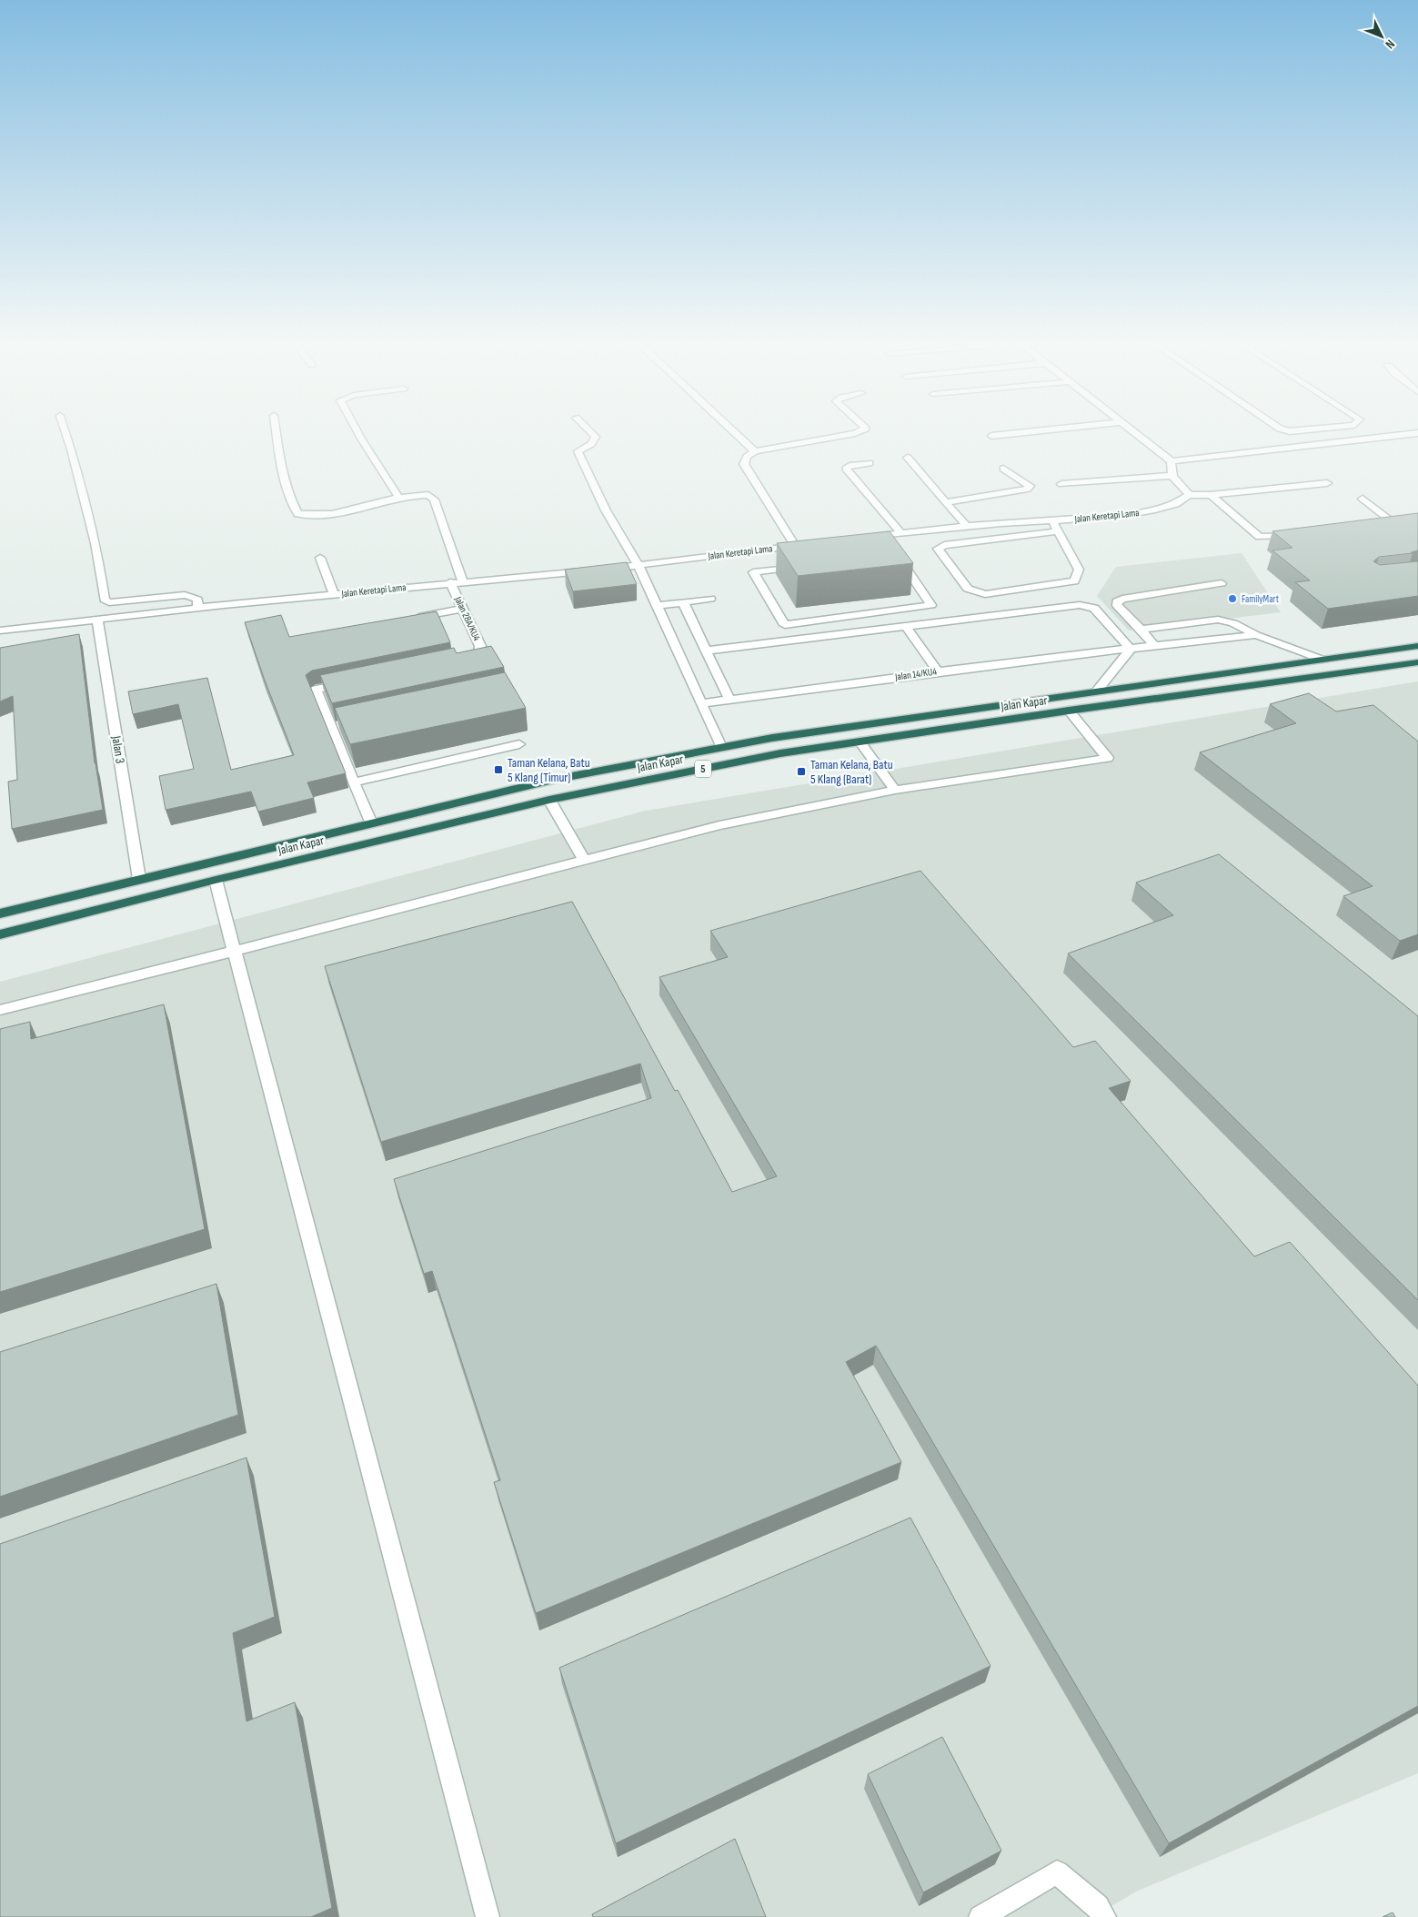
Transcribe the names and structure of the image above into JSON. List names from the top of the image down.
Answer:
{
  "streets": {
    "highway": ["Jalan Kapar", "5"],
    "street": [
      "Jalan Keretapi Lama",
      "Jalan 28A/KU4",
      "Jalan 14/KU4",
      "Jalan 3"
    ]
  },
  "crossings": [
    ["Jalan Keretapi Lama", "Jalan 28A/KU4"],
    ["Jalan Keretapi Lama", "Jalan 3"],
    ["Jalan Kapar", "Jalan 3"]
  ],
  "places": {
    "other": ["FamilyMart"],
    "transit": ["Taman Kelana, Batu 5 Klang (Timur)", "Taman Kelana, Batu 5 Klang (Barat)"]
  },
  "north": "bottom right"
}
